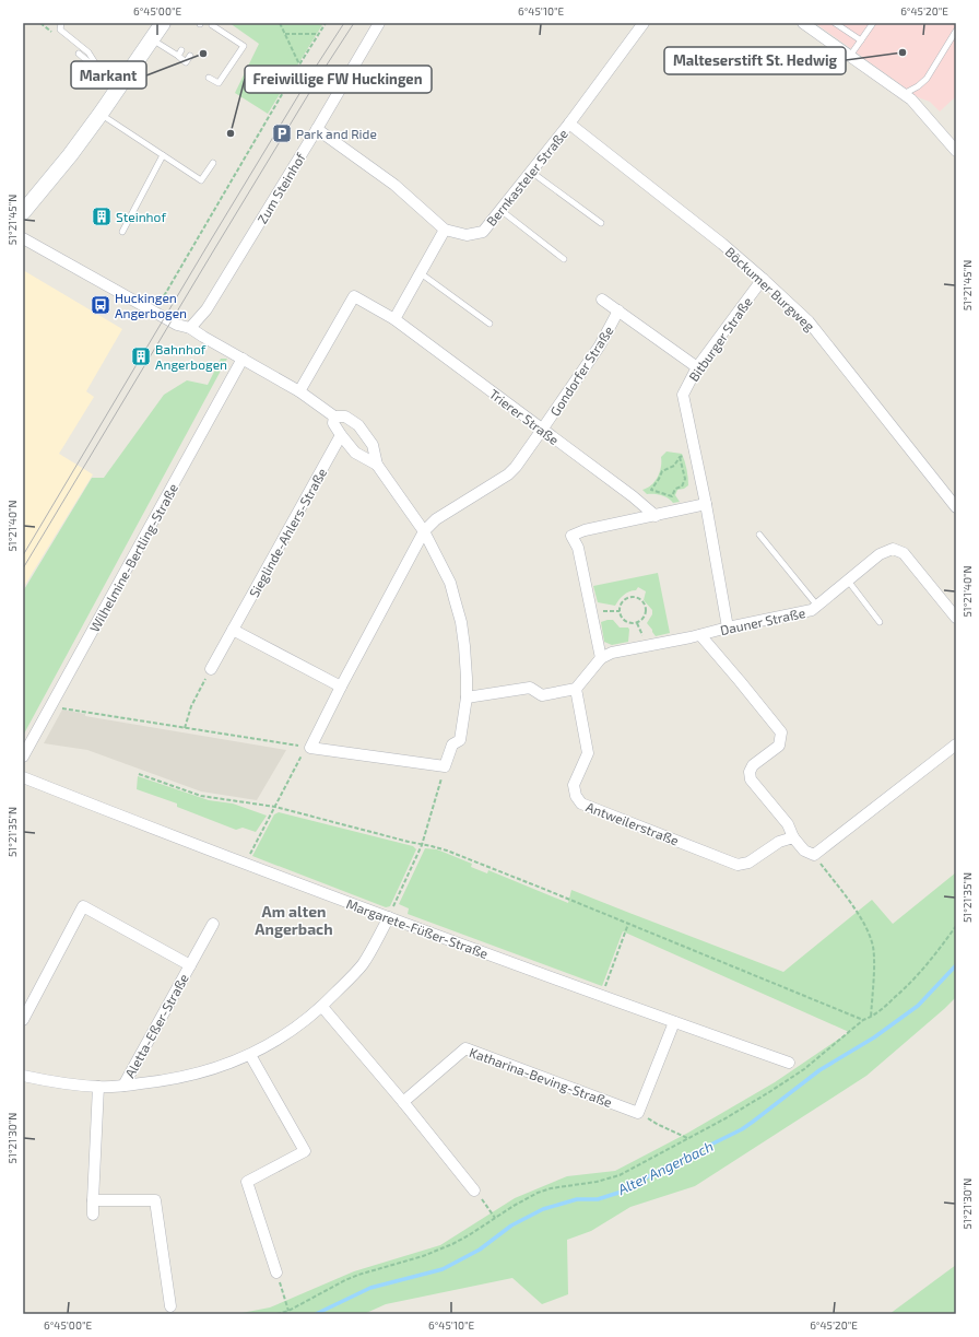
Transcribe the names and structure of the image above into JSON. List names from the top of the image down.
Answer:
{
  "streets": {
    "street": [
      "Bernkasteler Straße",
      "Zum Steinhof",
      "Böckumer Burgweg",
      "Bitburger Straße",
      "Gondorfer Straße",
      "Trierer Straße",
      "Sieglinde-Ahlers-Straße",
      "Wilhelmine-Bertling-Straße",
      "Dauner Straße",
      "Antweilerstraße",
      "Margarete-Füßer-Straße",
      "Aletta-Eßer-Straße",
      "Katharina-Beving-Straße"
    ]
  },
  "crossings": [
    ["Bernkasteler Straße", "Zum Steinhof"],
    ["Bernkasteler Straße", "Böckumer Burgweg"],
    ["Böckumer Burgweg", "Bitburger Straße"],
    ["Bitburger Straße", "Gondorfer Straße"],
    ["Bitburger Straße", "Dauner Straße"],
    ["Gondorfer Straße", "Trierer Straße"],
    ["Dauner Straße", "Antweilerstraße"]
  ],
  "districts": ["Am alten Angerbach"],
  "water": ["Alter Angerbach"],
  "places": {
    "other": ["Malteserstift St. Hedwig", "Markant", "Freiwillige FW Huckingen"],
    "parking": ["Park and Ride"],
    "building": ["Steinhof", "Bahnhof Angerbogen"],
    "bus stop": ["Huckingen Angerbogen"]
  },
  "coordinates": [
    "6°45'00\"E",
    "6°45'10\"E",
    "6°45'20\"E",
    "51°21'45\"N",
    "51°21'40\"N",
    "51°21'35\"N",
    "51°21'30\"N"
  ]
}
